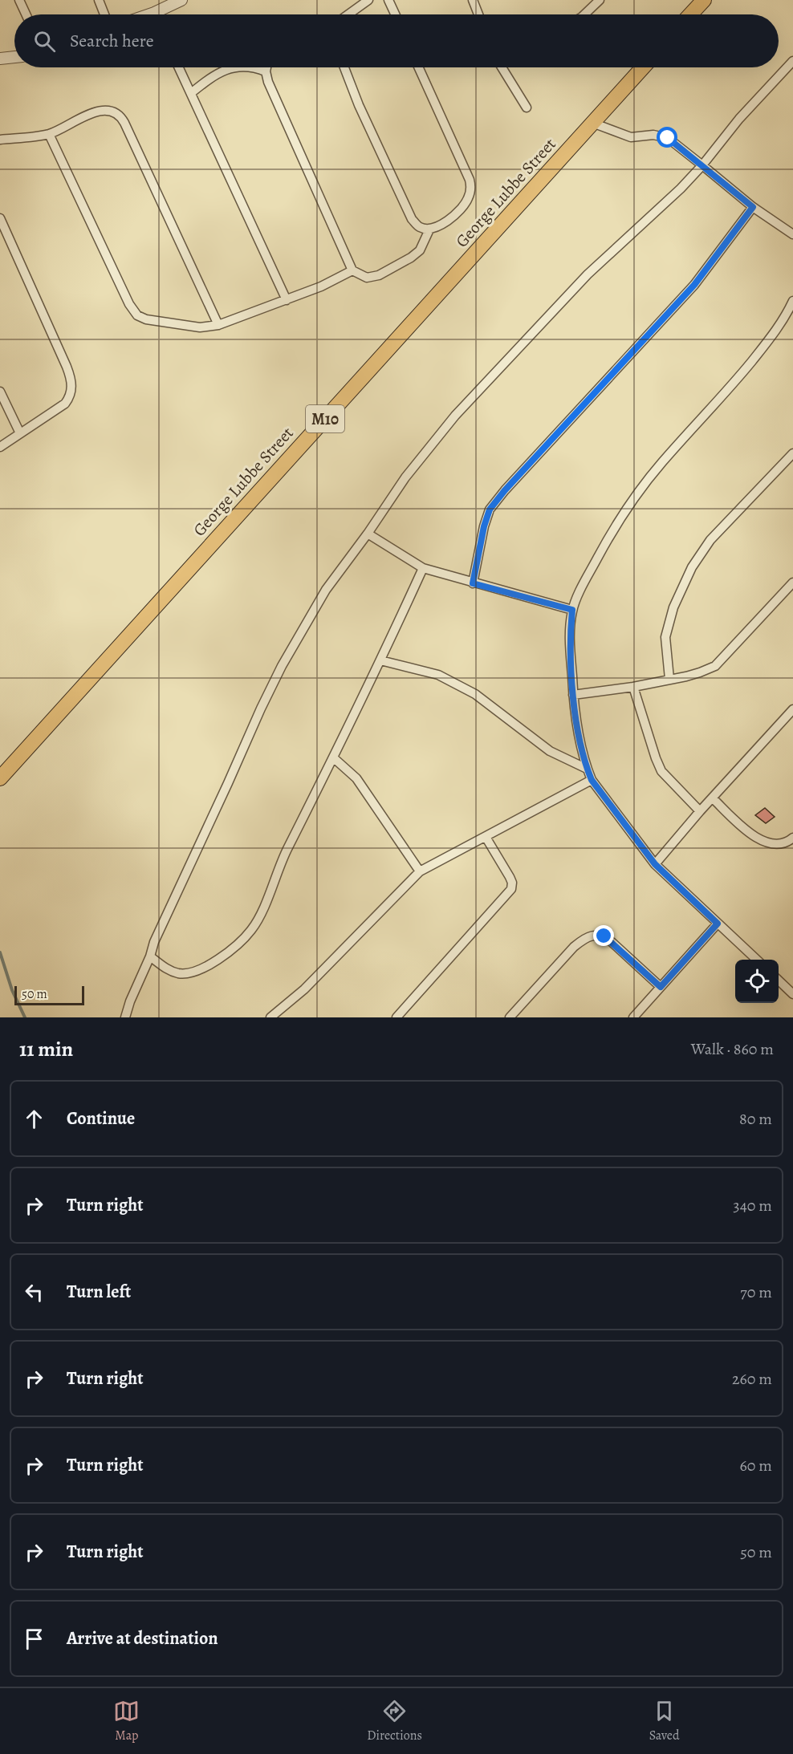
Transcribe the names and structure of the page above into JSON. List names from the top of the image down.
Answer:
{
  "streets": {
    "main road": ["George Lubbe Street", "M10"]
  },
  "scale_bar": "50 m",
  "page": {
    "search": "Search here",
    "scale": "50 m",
    "heading": ["11 min", "Walk · 860 m"],
    "list": [
      ["Continue", "80 m"],
      ["Turn right", "340 m"],
      ["Turn left", "70 m"],
      ["Turn right", "260 m"],
      ["Turn right", "60 m"],
      ["Turn right", "50 m"],
      "Arrive at destination"
    ],
    "nav": ["Map", "Directions", "Saved"]
  }
}
